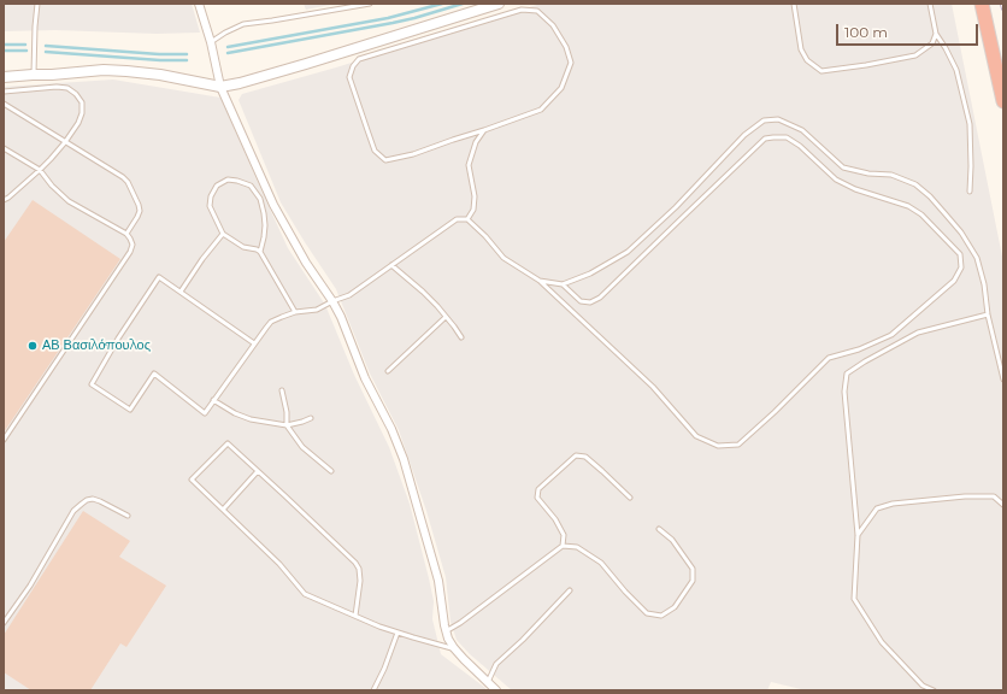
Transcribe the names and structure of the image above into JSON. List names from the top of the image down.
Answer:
{
  "places": ["ΑΒ Βασιλόπουλος"],
  "scale_bar": "100 m"
}
